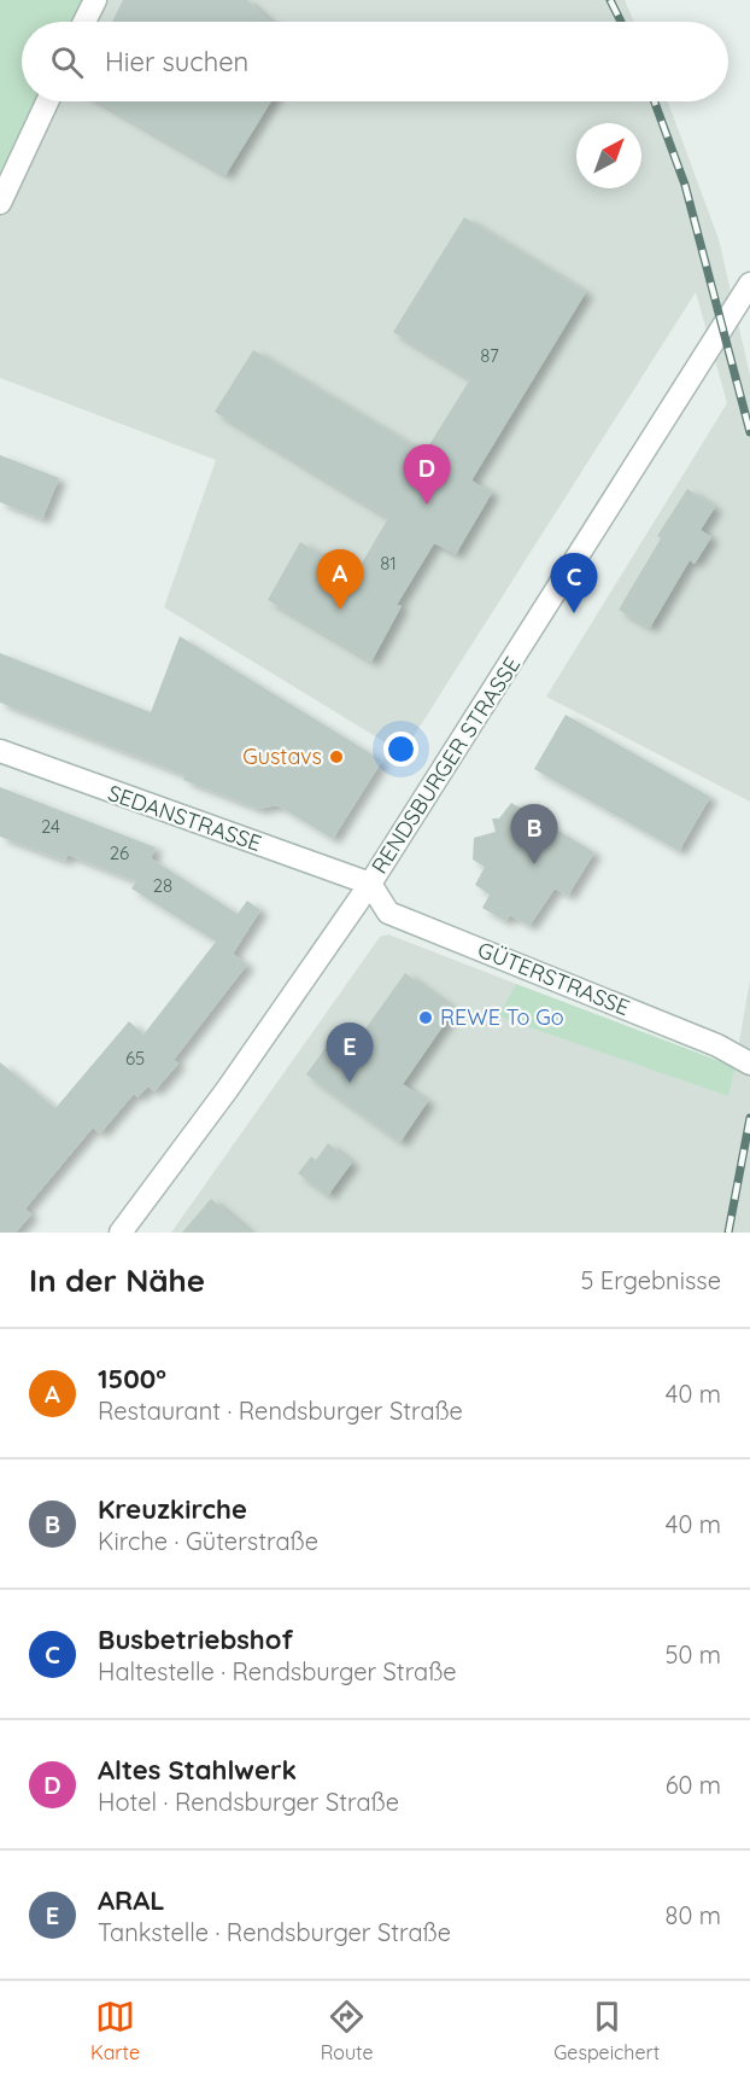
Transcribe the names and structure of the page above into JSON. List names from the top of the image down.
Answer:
{
  "streets": {
    "street": ["RENDSBURGER STRASSE", "SEDANSTRASSE", "GÜTERSTRASSE"]
  },
  "crossings": [
    ["RENDSBURGER STRASSE", "SEDANSTRASSE"],
    ["RENDSBURGER STRASSE", "GÜTERSTRASSE"],
    ["SEDANSTRASSE", "GÜTERSTRASSE"]
  ],
  "places": ["Gustavs", "REWE To Go"],
  "house_numbers": [
    "87",
    "81",
    "24",
    "26",
    "28",
    "65"
  ],
  "north": "top right",
  "page": {
    "search": "Hier suchen",
    "pins": [
      "D",
      "A",
      "C",
      "B",
      "E"
    ],
    "heading": ["In der Nähe", "5 Ergebnisse"],
    "list": [
      {
        "mark": "A",
        "name": "1500°",
        "note": "Restaurant · Rendsburger Straße",
        "value": "40 m"
      },
      {
        "mark": "B",
        "name": "Kreuzkirche",
        "note": "Kirche · Güterstraße",
        "value": "40 m"
      },
      {
        "mark": "C",
        "name": "Busbetriebshof",
        "note": "Haltestelle · Rendsburger Straße",
        "value": "50 m"
      },
      {
        "mark": "D",
        "name": "Altes Stahlwerk",
        "note": "Hotel · Rendsburger Straße",
        "value": "60 m"
      },
      {
        "mark": "E",
        "name": "ARAL",
        "note": "Tankstelle · Rendsburger Straße",
        "value": "80 m"
      }
    ],
    "nav": ["Karte", "Route", "Gespeichert"]
  }
}
